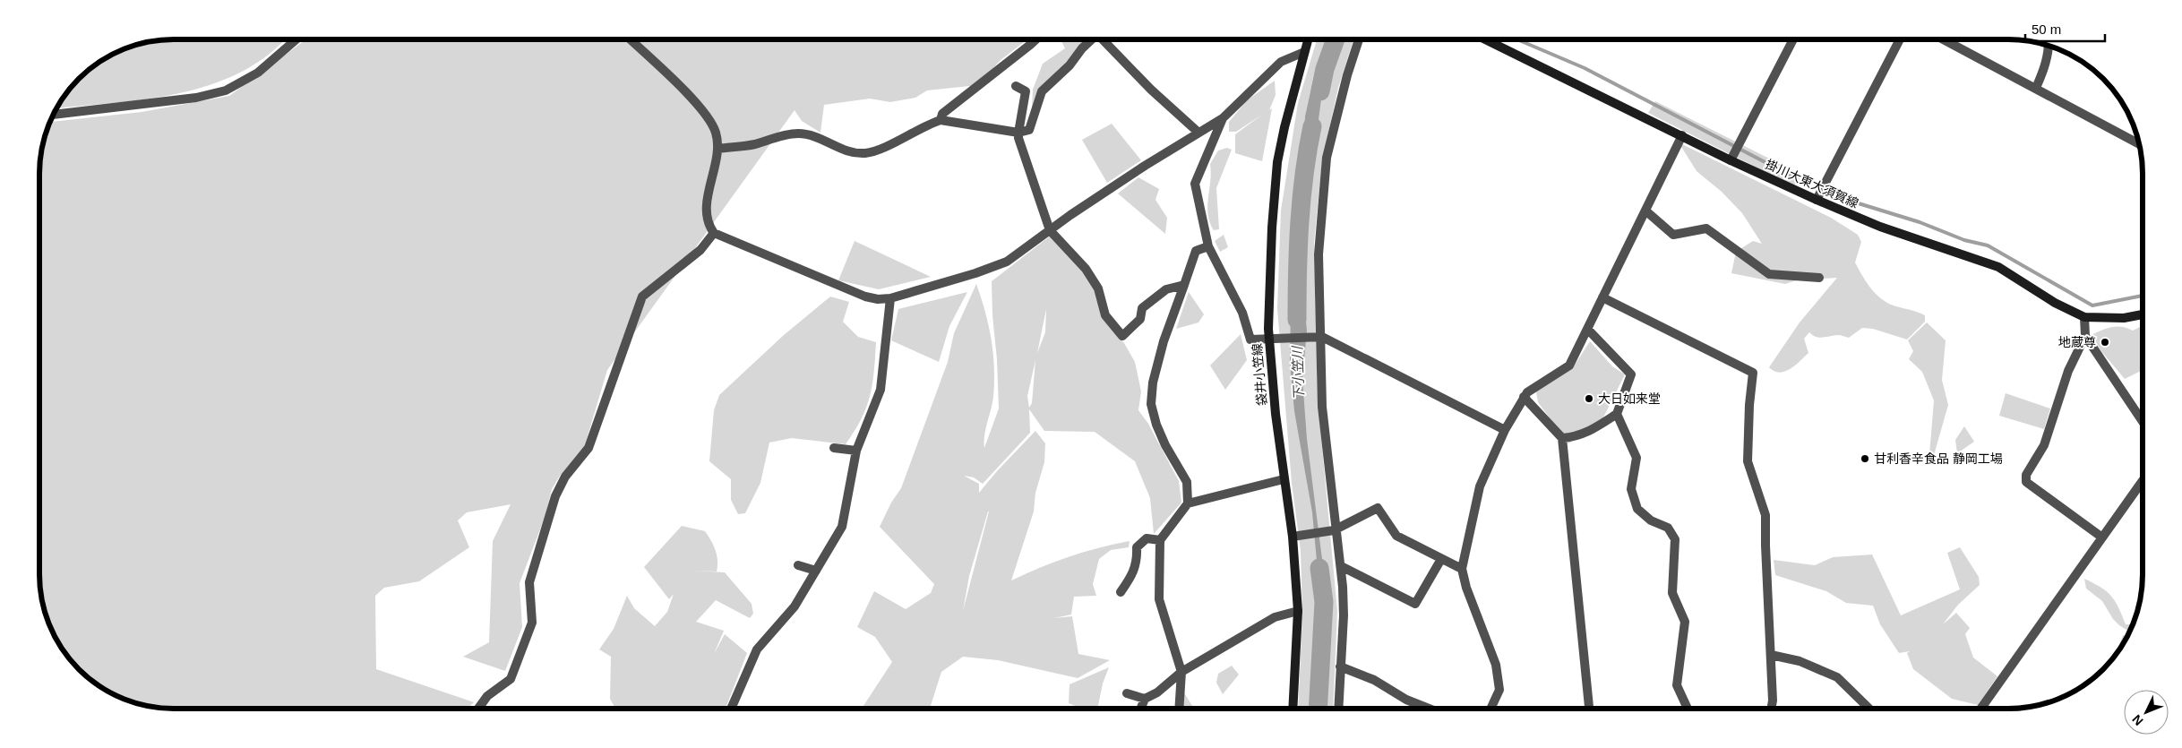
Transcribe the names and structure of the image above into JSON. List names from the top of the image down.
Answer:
{
  "streets": {
    "main road": ["掛川大東大須賀線", "袋井小笠線"]
  },
  "water": ["下小笠川"],
  "places": ["地蔵尊", "大日如来堂", "甘利香辛食品 静岡工場"],
  "scale_bar": "50 m",
  "north": "bottom left"
}
